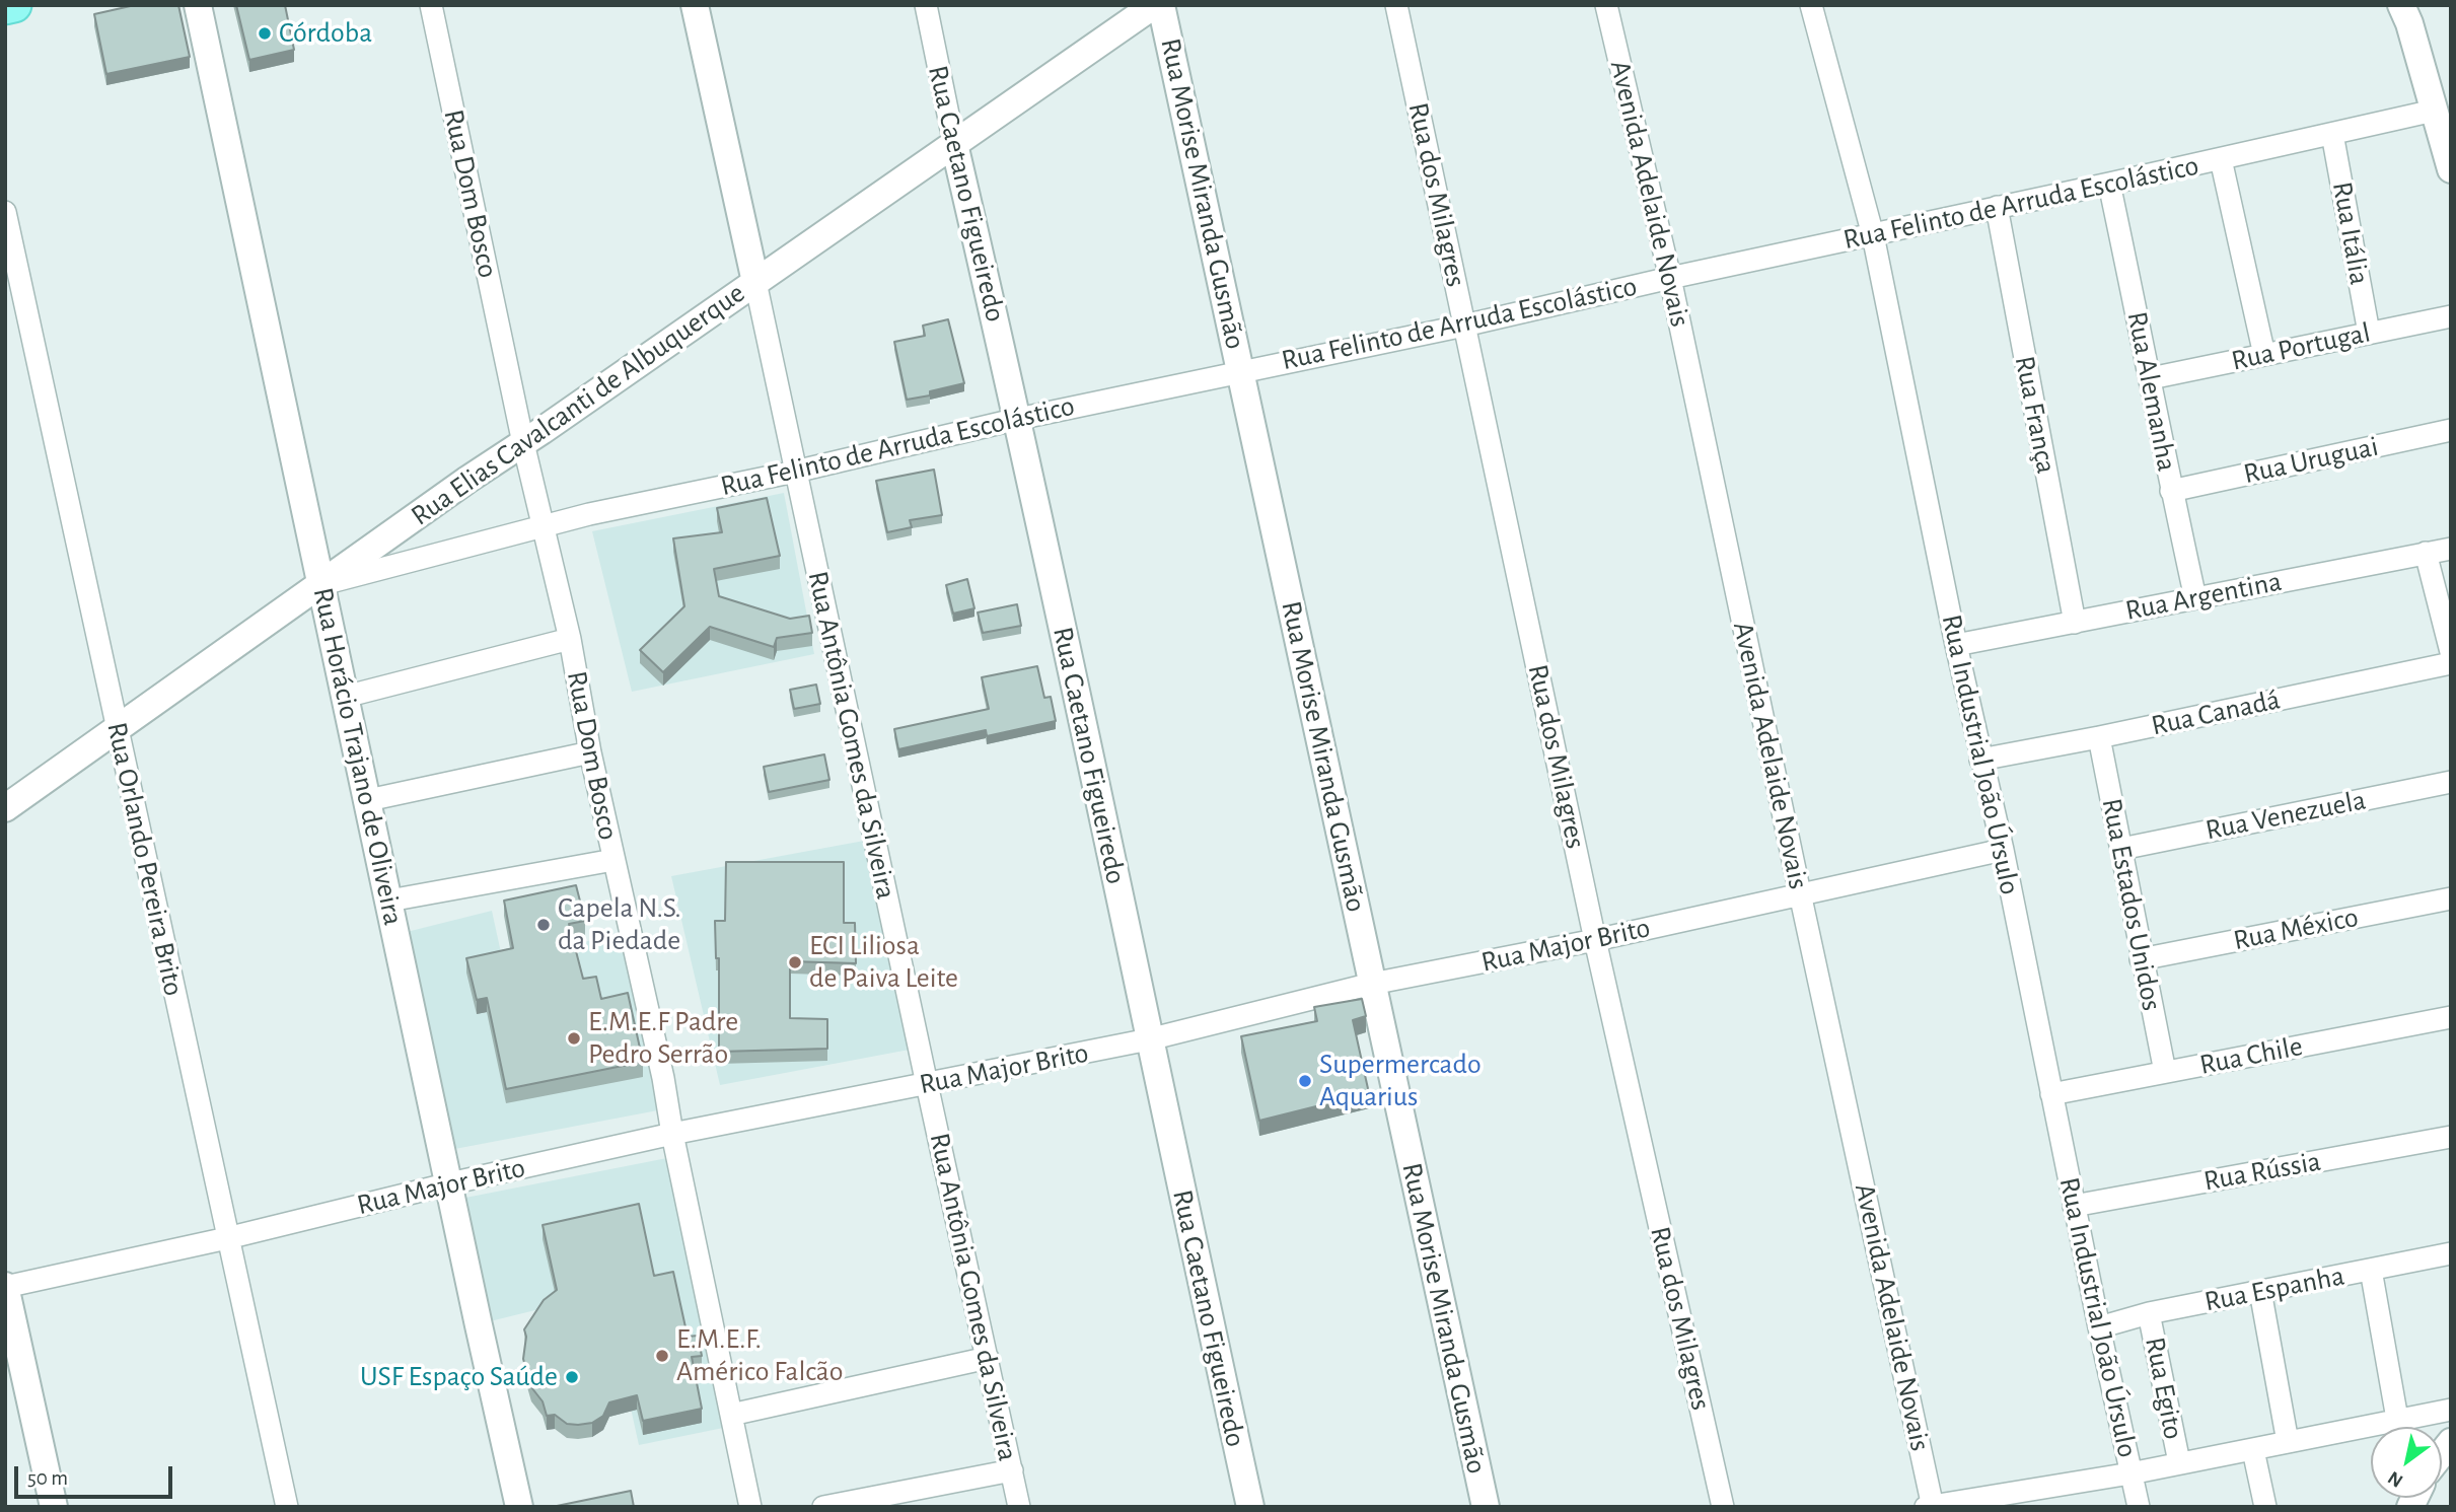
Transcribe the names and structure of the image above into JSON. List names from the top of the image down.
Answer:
{
  "streets": {
    "street": [
      "Rua Dom Bosco",
      "Rua Caetano Figueiredo",
      "Rua Morise Miranda Gusmão",
      "Avenida Adelaide Novais",
      "Rua dos Milagres",
      "Rua Felinto de Arruda Escolástico",
      "Rua Itália",
      "Rua Portugal",
      "Rua Alemanha",
      "Rua Elias Cavalcanti de Albuquerque",
      "Rua França",
      "Rua Uruguai",
      "Rua Argentina",
      "Rua Canadá",
      "Rua Antônia Gomes da Silveira",
      "Rua Industrial João Úrsulo",
      "Rua Horácio Trajano de Oliveira",
      "Rua Venezuela",
      "Rua Orlando Pereira Brito",
      "Rua Estados Unidos",
      "Rua México",
      "Rua Major Brito",
      "Rua Chile",
      "Rua Rússia",
      "Rua Espanha",
      "Rua Egito"
    ]
  },
  "crossings": [
    ["Rua Dom Bosco", "Rua Felinto de Arruda Escolástico"],
    ["Rua Dom Bosco", "Rua Elias Cavalcanti de Albuquerque"],
    ["Rua Dom Bosco", "Rua Major Brito"],
    ["Rua Caetano Figueiredo", "Rua Felinto de Arruda Escolástico"],
    ["Rua Caetano Figueiredo", "Rua Elias Cavalcanti de Albuquerque"],
    ["Rua Caetano Figueiredo", "Rua Major Brito"],
    ["Rua Morise Miranda Gusmão", "Rua Felinto de Arruda Escolástico"],
    ["Rua Morise Miranda Gusmão", "Rua Major Brito"],
    ["Avenida Adelaide Novais", "Rua Felinto de Arruda Escolástico"],
    ["Avenida Adelaide Novais", "Rua Major Brito"],
    ["Rua dos Milagres", "Rua Felinto de Arruda Escolástico"],
    ["Rua dos Milagres", "Rua Major Brito"],
    ["Rua Felinto de Arruda Escolástico", "Rua Itália"],
    ["Rua Felinto de Arruda Escolástico", "Rua Alemanha"],
    ["Rua Felinto de Arruda Escolástico", "Rua Elias Cavalcanti de Albuquerque"],
    ["Rua Felinto de Arruda Escolástico", "Rua França"],
    ["Rua Felinto de Arruda Escolástico", "Rua Antônia Gomes da Silveira"],
    ["Rua Felinto de Arruda Escolástico", "Rua Industrial João Úrsulo"],
    ["Rua Felinto de Arruda Escolástico", "Rua Horácio Trajano de Oliveira"],
    ["Rua Itália", "Rua Portugal"],
    ["Rua Portugal", "Rua Alemanha"],
    ["Rua Alemanha", "Rua Uruguai"],
    ["Rua Alemanha", "Rua Argentina"],
    ["Rua Elias Cavalcanti de Albuquerque", "Rua Antônia Gomes da Silveira"],
    ["Rua Elias Cavalcanti de Albuquerque", "Rua Horácio Trajano de Oliveira"],
    ["Rua Elias Cavalcanti de Albuquerque", "Rua Orlando Pereira Brito"],
    ["Rua França", "Rua Argentina"],
    ["Rua Argentina", "Rua Industrial João Úrsulo"],
    ["Rua Canadá", "Rua Industrial João Úrsulo"],
    ["Rua Canadá", "Rua Estados Unidos"],
    ["Rua Antônia Gomes da Silveira", "Rua Major Brito"],
    ["Rua Industrial João Úrsulo", "Rua Major Brito"],
    ["Rua Industrial João Úrsulo", "Rua Chile"],
    ["Rua Industrial João Úrsulo", "Rua Rússia"],
    ["Rua Industrial João Úrsulo", "Rua Espanha"],
    ["Rua Horácio Trajano de Oliveira", "Rua Major Brito"],
    ["Rua Venezuela", "Rua Estados Unidos"],
    ["Rua Orlando Pereira Brito", "Rua Major Brito"],
    ["Rua Estados Unidos", "Rua México"],
    ["Rua Estados Unidos", "Rua Chile"],
    ["Rua Espanha", "Rua Egito"]
  ],
  "places": [
    "Córdoba",
    "Capela N.S. da Piedade",
    "ECI Liliosa de Paiva Leite",
    "E.M.E.F Padre Pedro Serrão",
    "Supermercado Aquarius",
    "E.M.E.F. Américo Falcão",
    "USF Espaço Saúde"
  ],
  "scale_bar": "50 m",
  "north": "bottom left"
}
